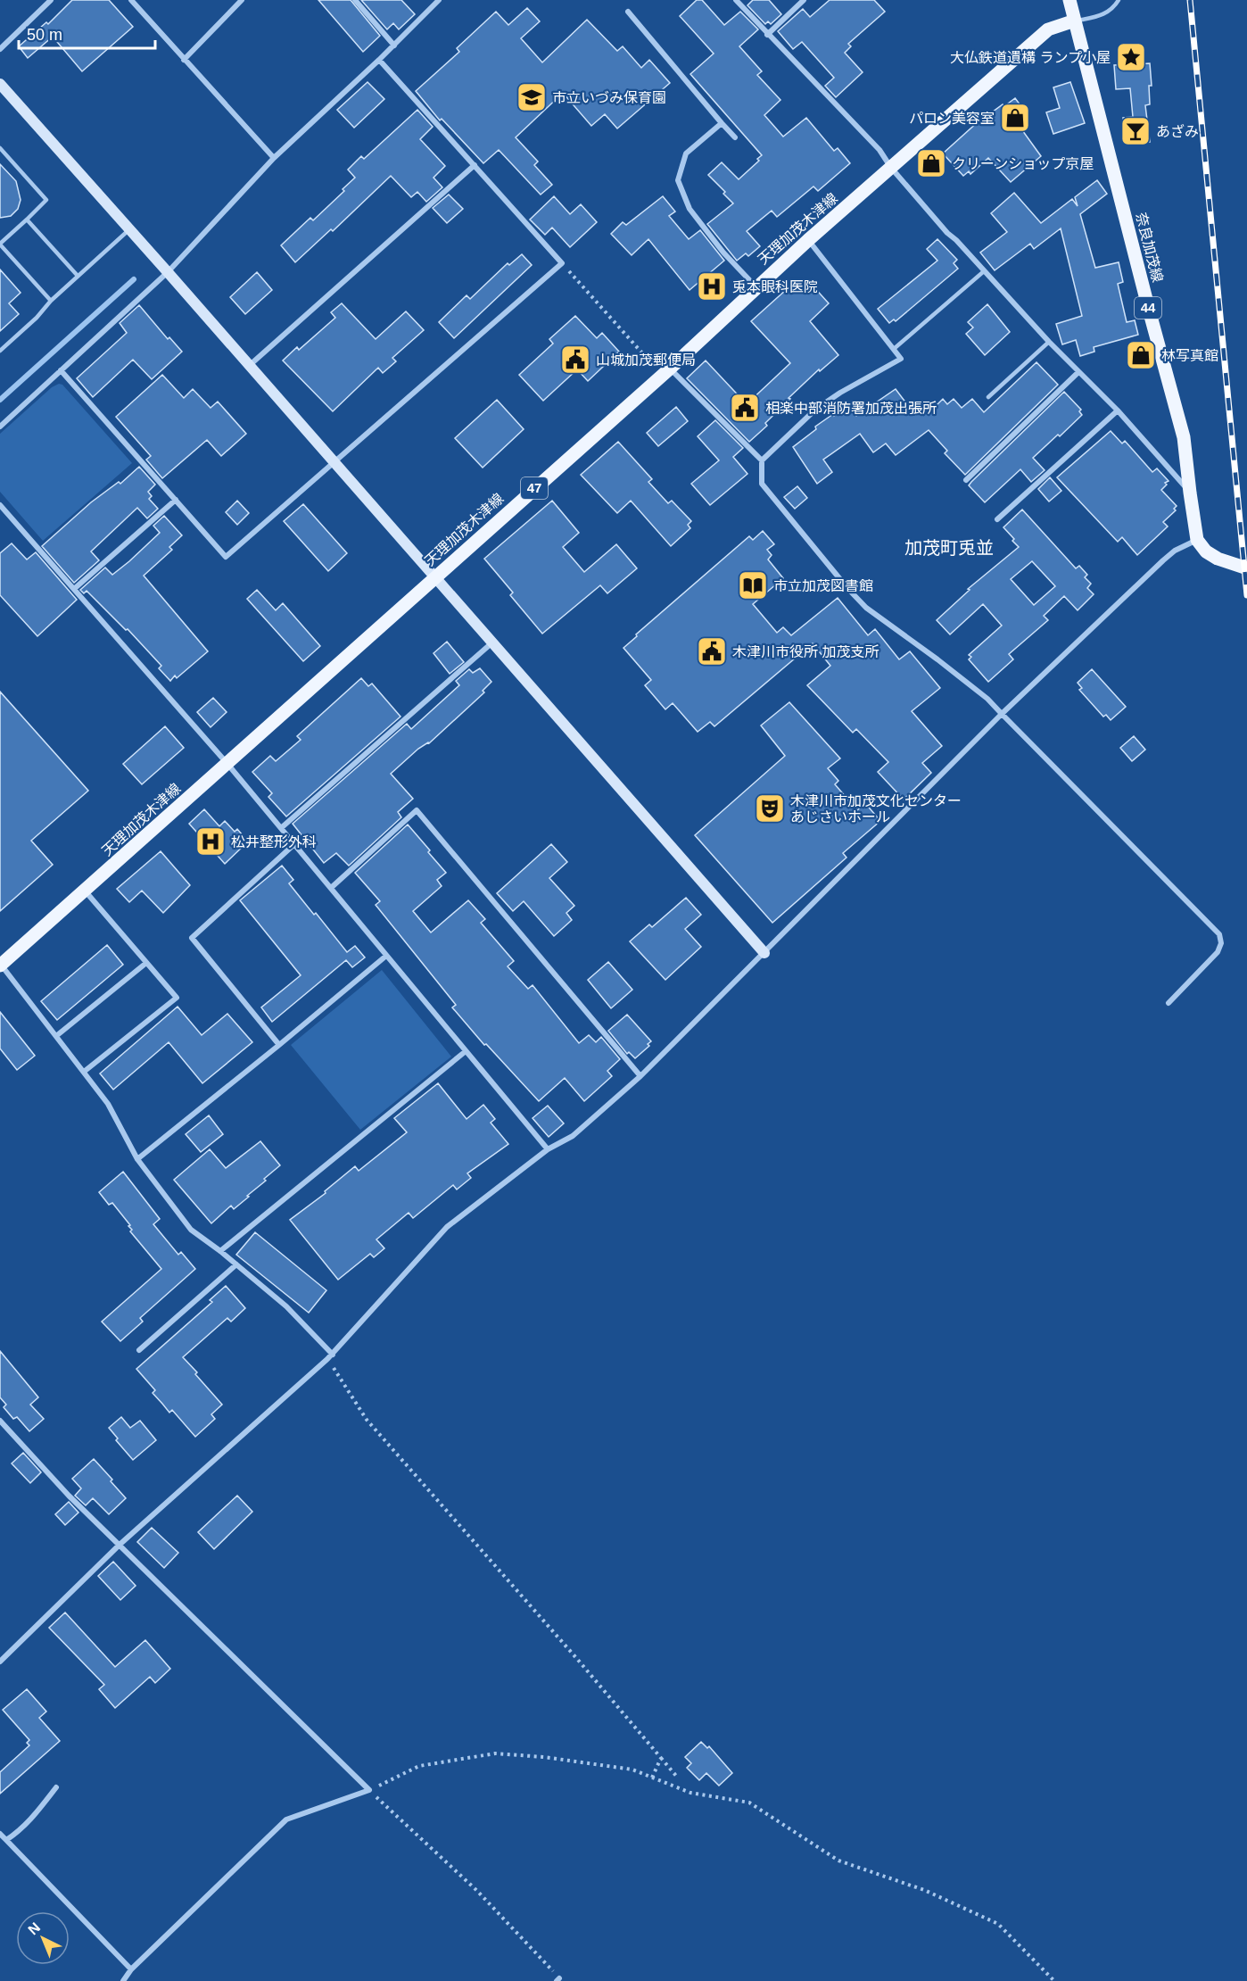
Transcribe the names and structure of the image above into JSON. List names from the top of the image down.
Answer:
{
  "streets": {
    "main road": [
      "天理加茂木津線",
      "奈良加茂線",
      "44",
      "47"
    ]
  },
  "crossings": [
    ["天理加茂木津線", "奈良加茂線"]
  ],
  "districts": ["加茂町兎並"],
  "places": {
    "place": ["大仏鉄道遺構 ランプ小屋"],
    "school or university": ["市立いづみ保育園"],
    "shop": ["パロン美容室", "クリーンショップ京屋", "林写真館"],
    "bar": ["あざみ"],
    "hospital": ["兎本眼科医院", "松井整形外科"],
    "public building": ["山城加茂郵便局", "相楽中部消防署加茂出張所", "木津川市役所 加茂支所"],
    "library": ["市立加茂図書館"],
    "theatre": ["木津川市加茂文化センター あじさいホール"]
  },
  "scale_bar": "50 m",
  "north": "top left"
}
